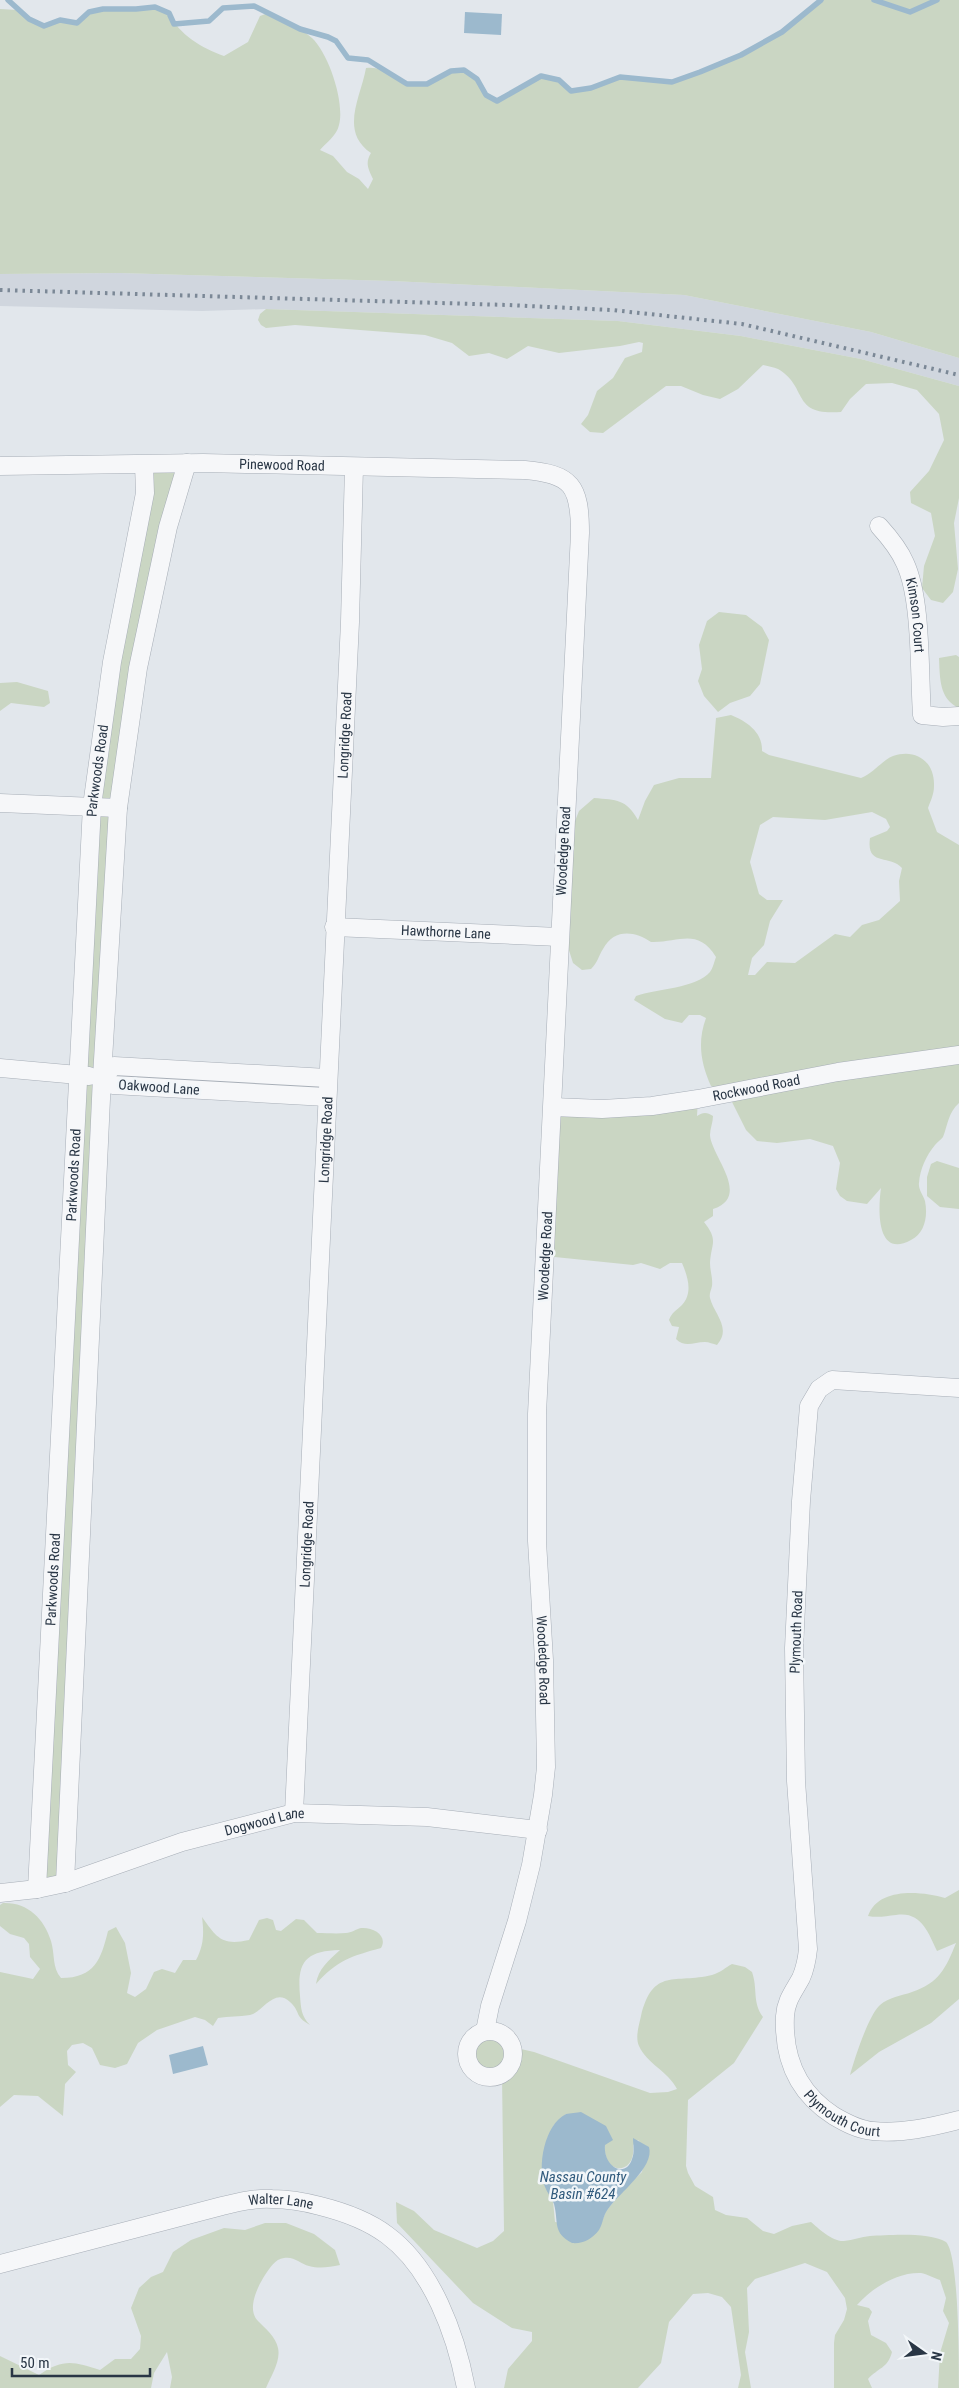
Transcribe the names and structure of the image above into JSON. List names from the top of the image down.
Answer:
{
  "streets": {
    "street": [
      "Pinewood Road",
      "Kimson Court",
      "Longridge Road",
      "Parkwoods Road",
      "Woodedge Road",
      "Hawthorne Lane",
      "Oakwood Lane",
      "Rockwood Road",
      "Plymouth Road",
      "Dogwood Lane",
      "Plymouth Court",
      "Walter Lane"
    ]
  },
  "crossings": [
    ["Pinewood Road", "Longridge Road"],
    ["Pinewood Road", "Parkwoods Road"],
    ["Pinewood Road", "Woodedge Road"],
    ["Longridge Road", "Hawthorne Lane"],
    ["Longridge Road", "Oakwood Lane"],
    ["Longridge Road", "Dogwood Lane"],
    ["Parkwoods Road", "Oakwood Lane"],
    ["Parkwoods Road", "Dogwood Lane"],
    ["Woodedge Road", "Hawthorne Lane"],
    ["Woodedge Road", "Rockwood Road"],
    ["Woodedge Road", "Dogwood Lane"],
    ["Plymouth Road", "Plymouth Court"]
  ],
  "water": ["Nassau County Basin #624"],
  "scale_bar": "50 m",
  "north": "right"
}
